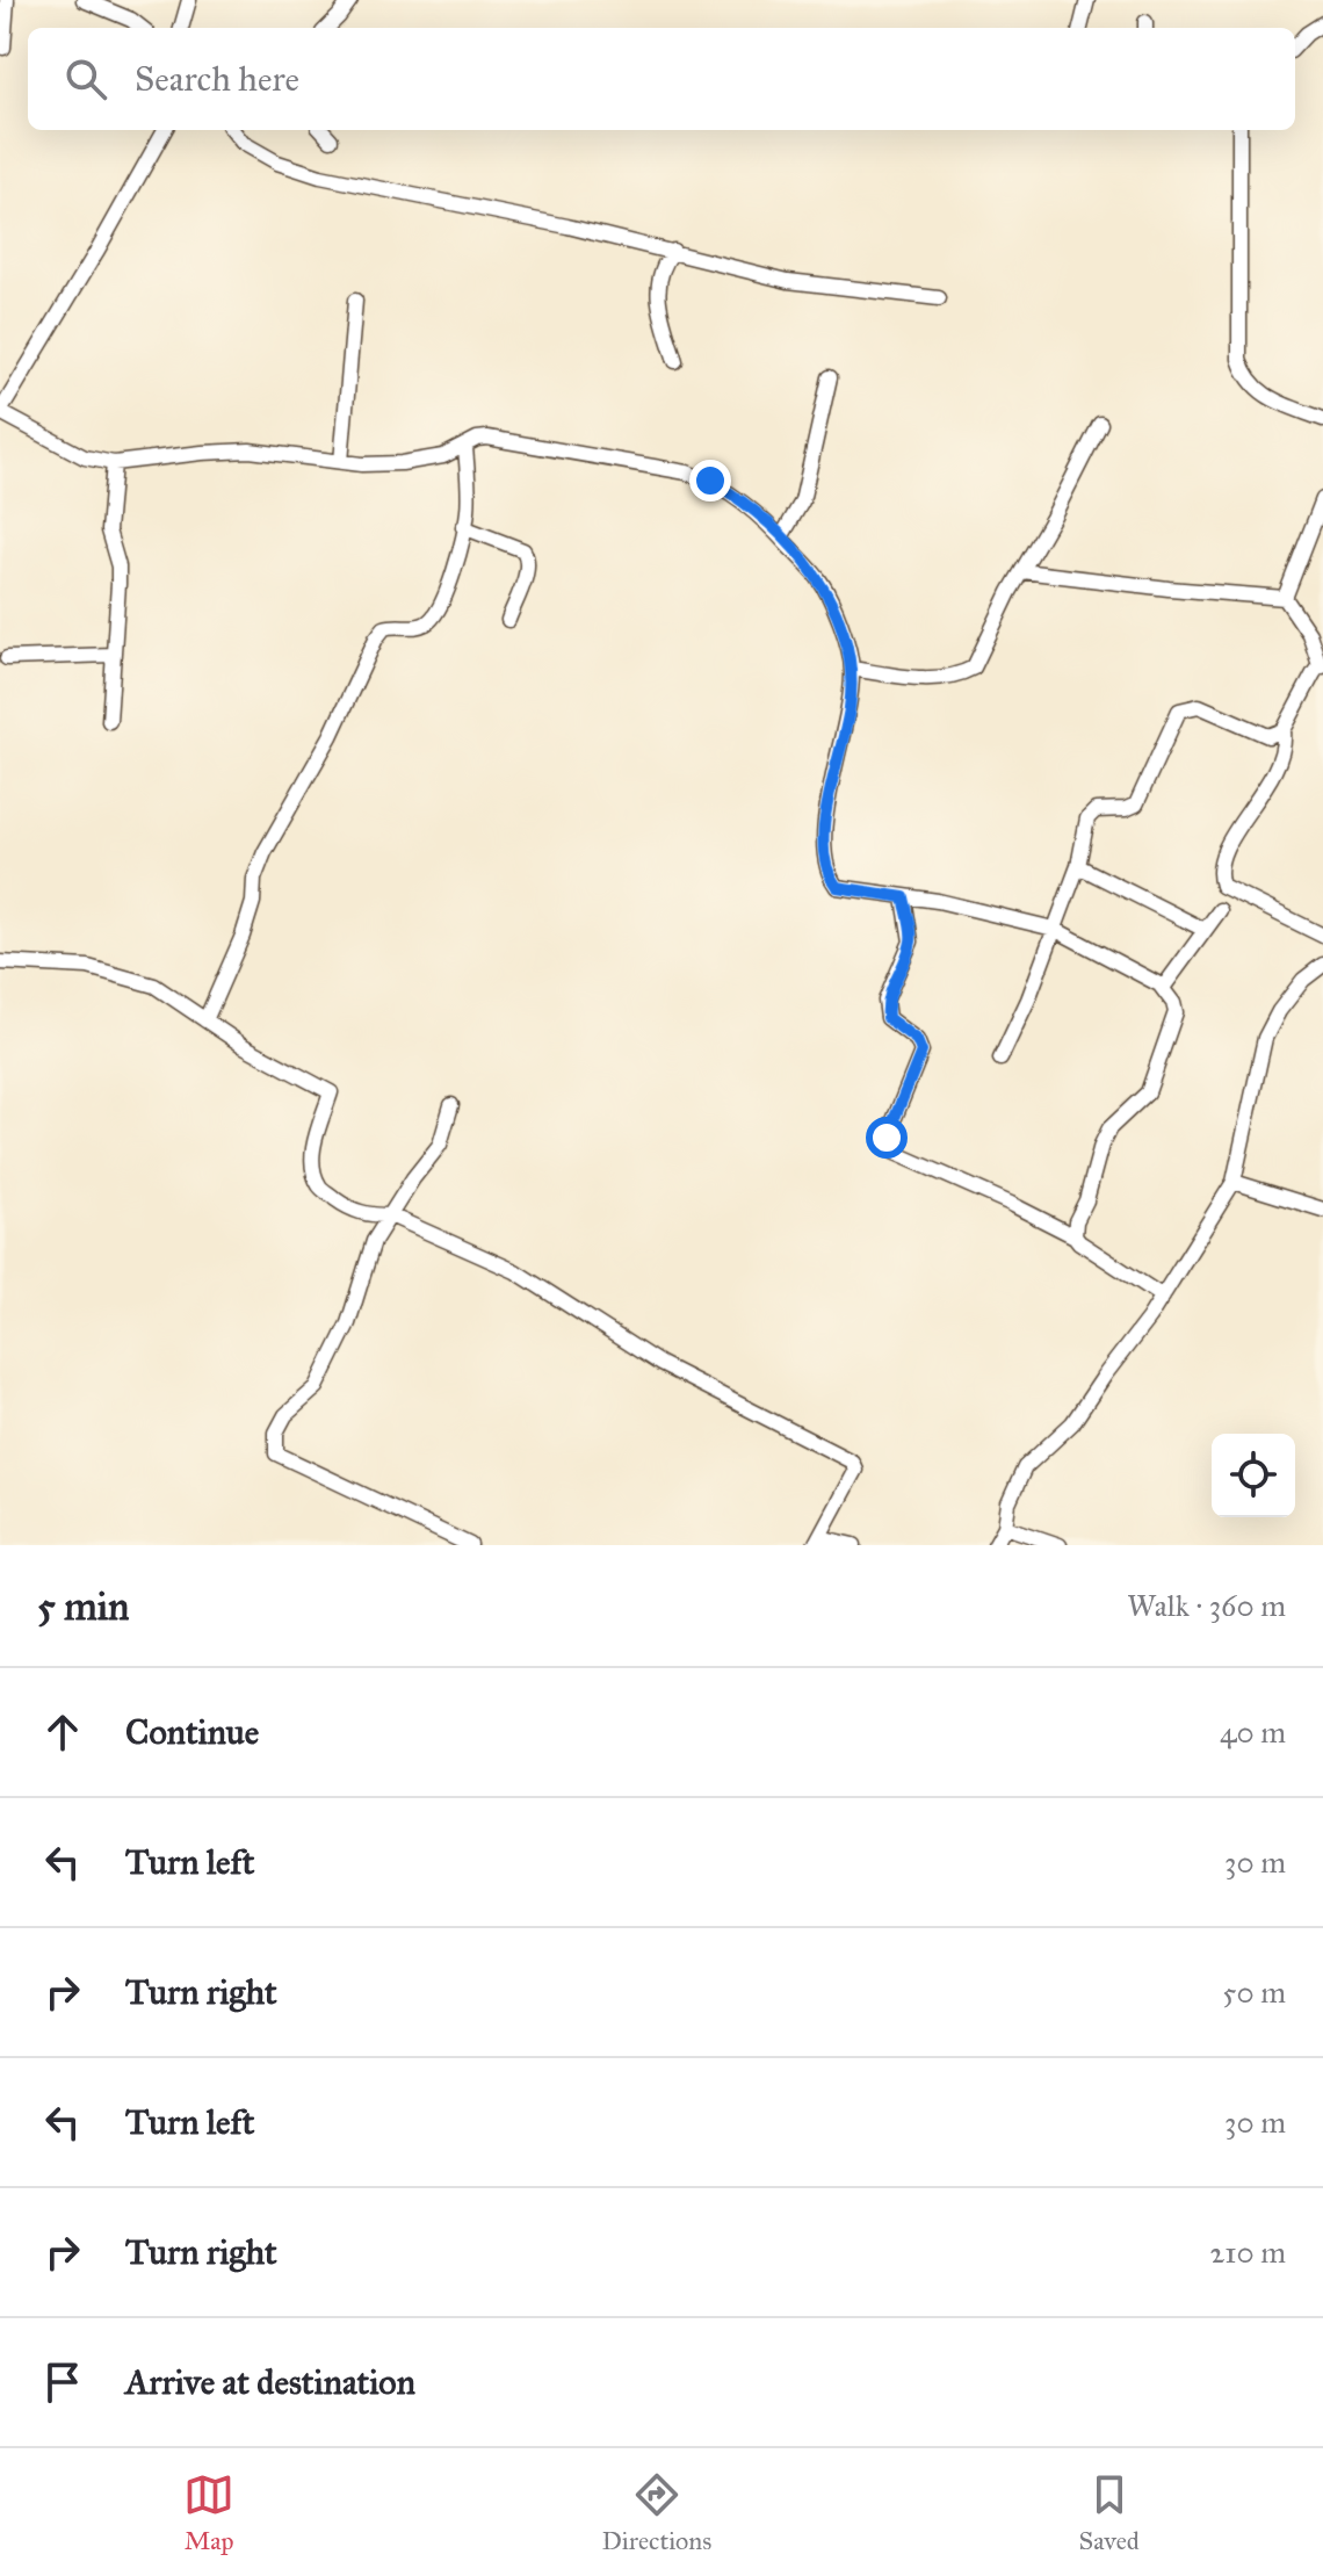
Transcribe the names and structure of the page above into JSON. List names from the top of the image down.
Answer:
{
  "page": {
    "search": "Search here",
    "heading": ["5 min", "Walk · 360 m"],
    "list": [
      ["Continue", "40 m"],
      ["Turn left", "30 m"],
      ["Turn right", "50 m"],
      ["Turn left", "30 m"],
      ["Turn right", "210 m"],
      "Arrive at destination"
    ],
    "nav": ["Map", "Directions", "Saved"]
  }
}
